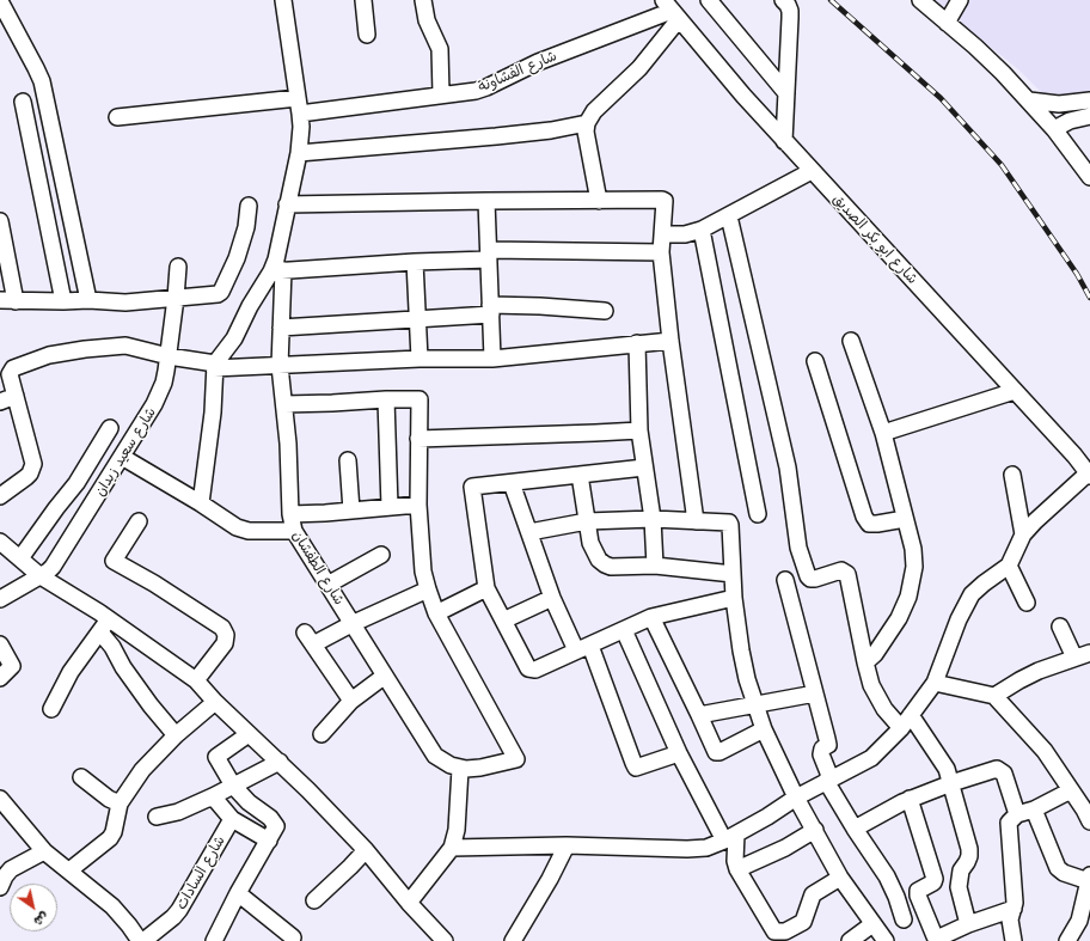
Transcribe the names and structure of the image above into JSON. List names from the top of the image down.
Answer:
{
  "streets": {
    "street": [
      "شارع الفشاونة",
      "شارع ابو بكر الصديق",
      "شارع سعيد زيدان",
      "شارع الطفشان",
      "شارع السادات"
    ]
  },
  "crossings": [
    ["شارع الفشاونة", "شارع ابو بكر الصديق"]
  ],
  "north": "bottom right"
}
